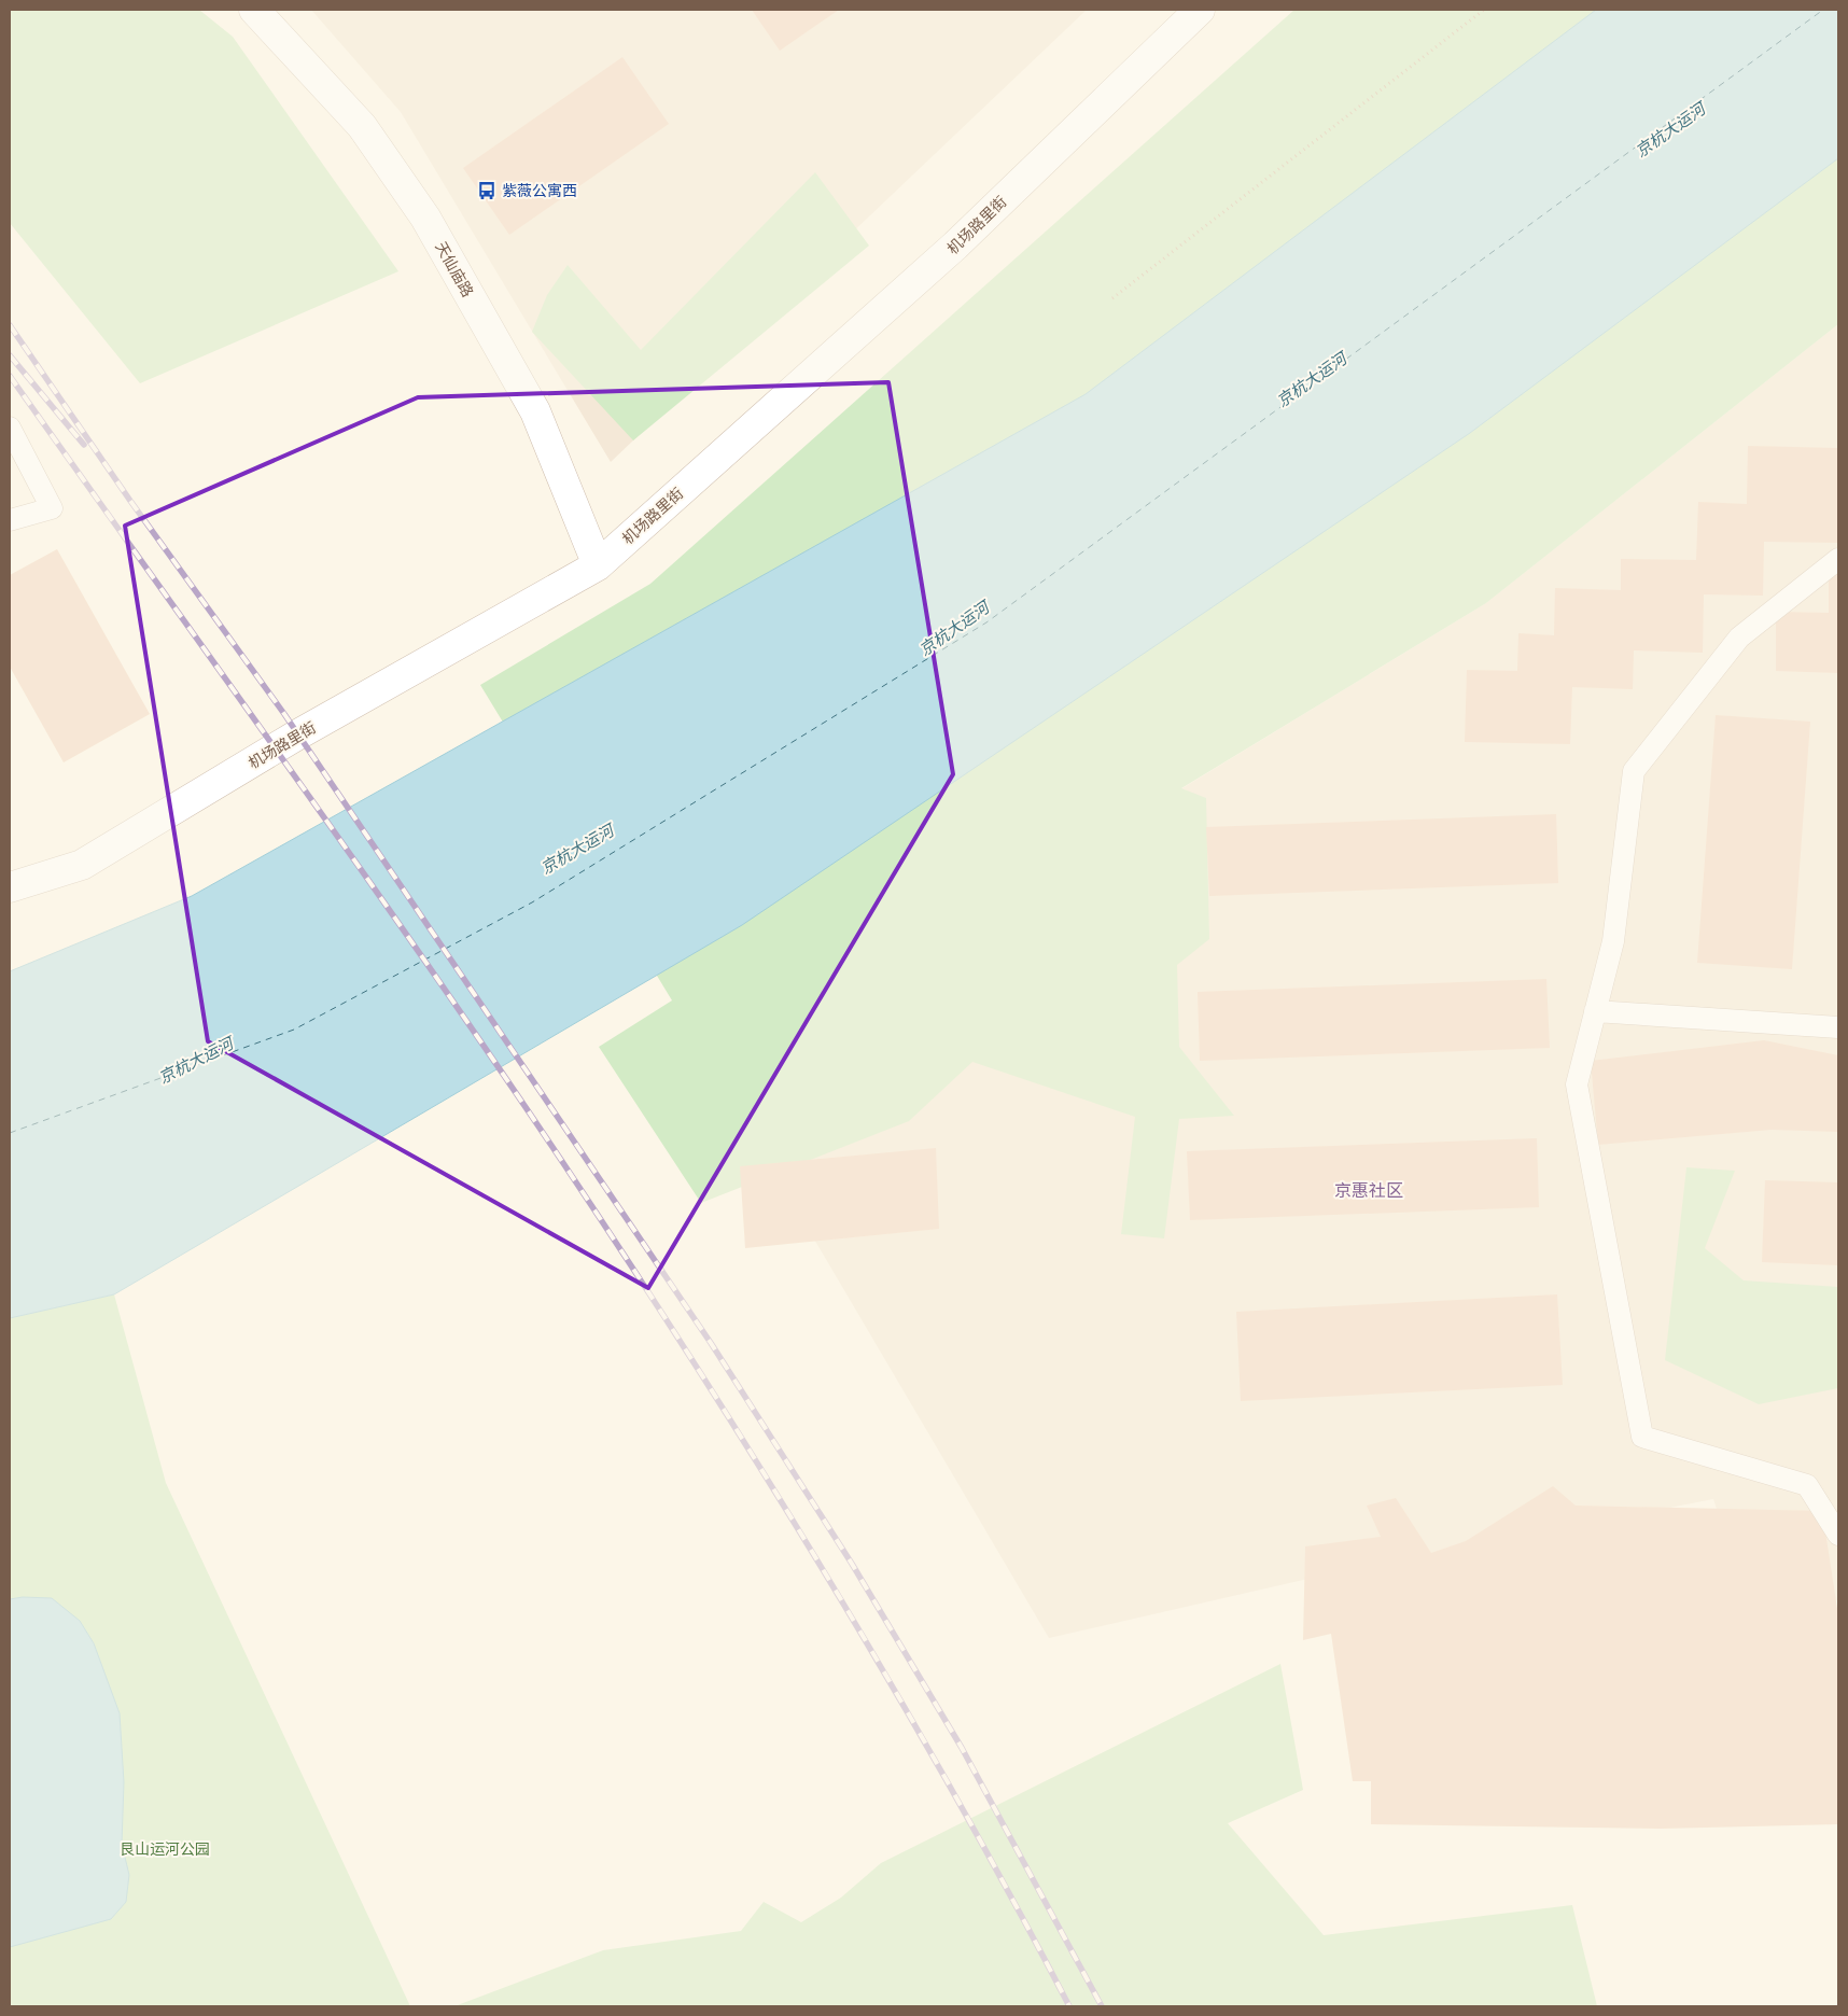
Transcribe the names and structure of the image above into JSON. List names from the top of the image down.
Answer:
{
  "streets": {
    "street": ["机场路里街", "天仙庙路"]
  },
  "crossings": [
    ["机场路里街", "天仙庙路"]
  ],
  "districts": ["京惠社区"],
  "water": ["京杭大运河"],
  "parks": ["艮山运河公园"],
  "places": {
    "bus stop": ["紫薇公寓西"]
  }
}
